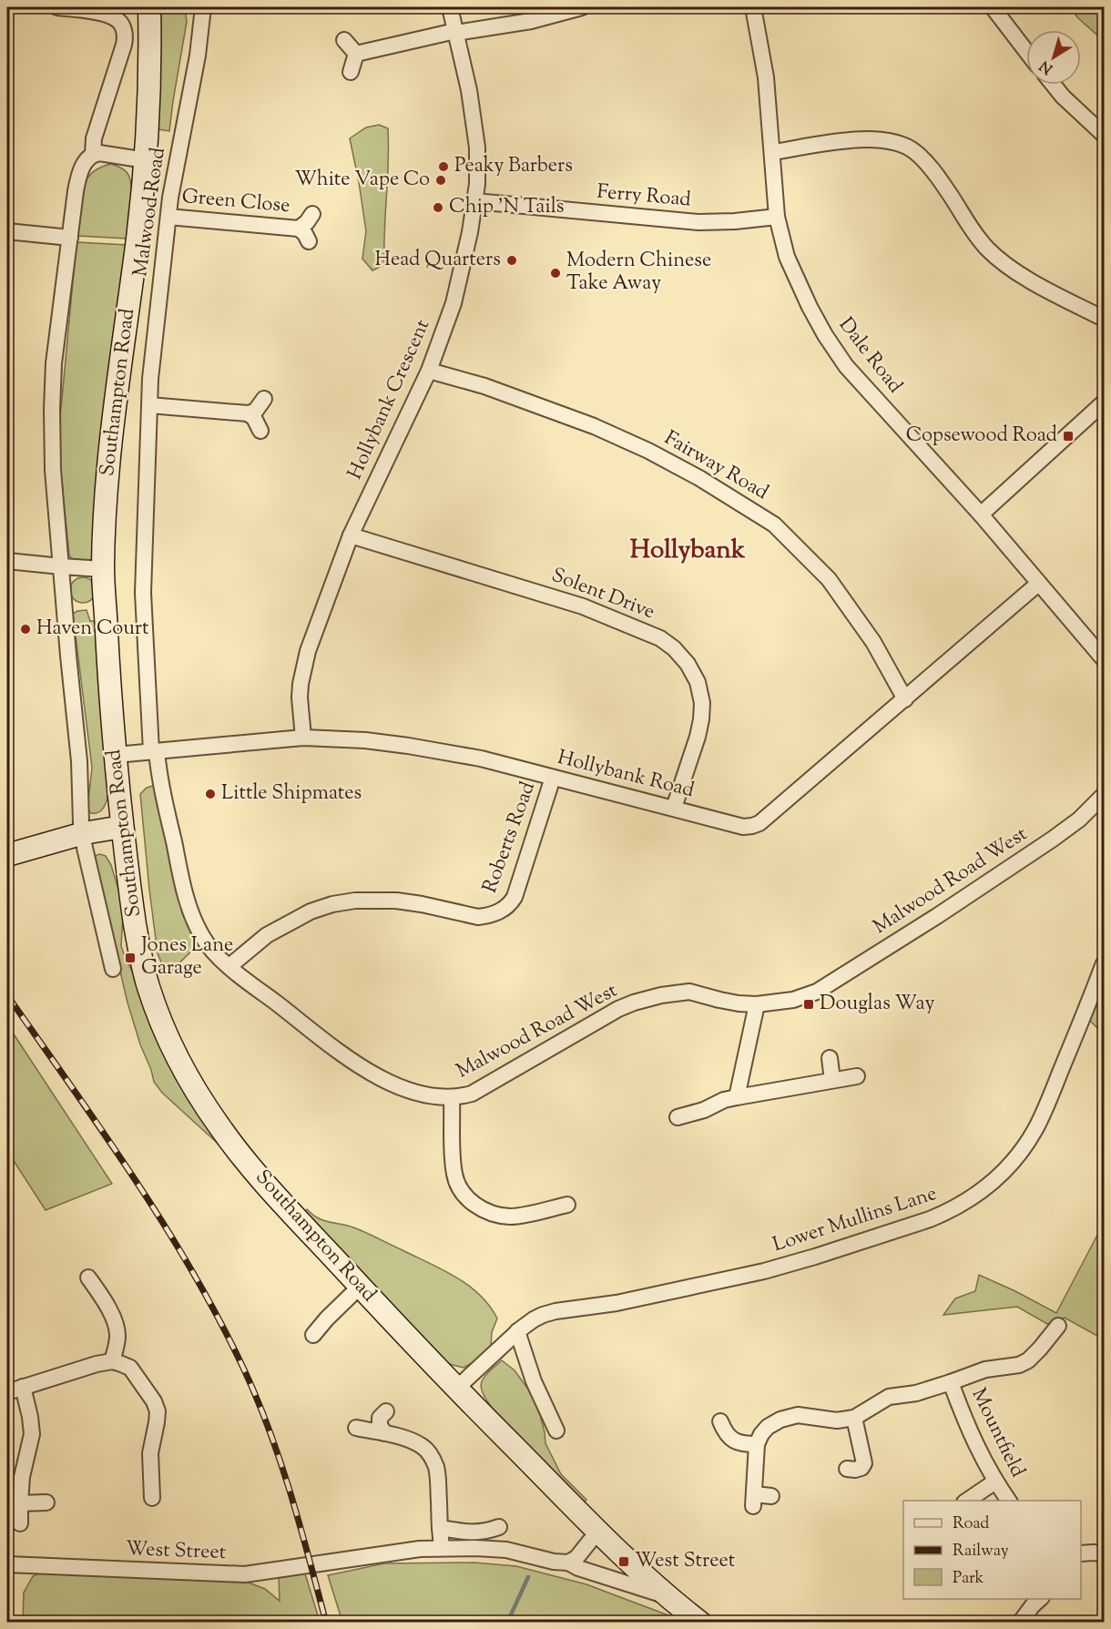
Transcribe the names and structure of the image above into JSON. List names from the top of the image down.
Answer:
{
  "streets": {
    "street": [
      "Ferry Road",
      "Green Close",
      "Malwood Road",
      "Dale Road",
      "Southampton Road",
      "Hollybank Crescent",
      "Fairway Road",
      "Solent Drive",
      "Hollybank Road",
      "Roberts Road",
      "Malwood Road West",
      "Lower Mullins Lane",
      "Mountfield",
      "West Street"
    ]
  },
  "crossings": [
    ["Ferry Road", "Dale Road"],
    ["Ferry Road", "Hollybank Crescent"],
    ["Green Close", "Malwood Road"],
    ["Malwood Road", "Hollybank Road"],
    ["Malwood Road", "Malwood Road West"],
    ["Dale Road", "Hollybank Road"],
    ["Southampton Road", "Hollybank Road"],
    ["Southampton Road", "Lower Mullins Lane"],
    ["Southampton Road", "West Street"],
    ["Hollybank Crescent", "Fairway Road"],
    ["Hollybank Crescent", "Solent Drive"],
    ["Hollybank Crescent", "Hollybank Road"],
    ["Fairway Road", "Hollybank Road"],
    ["Solent Drive", "Hollybank Road"],
    ["Hollybank Road", "Roberts Road"],
    ["Hollybank Road", "Malwood Road West"],
    ["Roberts Road", "Malwood Road West"]
  ],
  "districts": ["Hollybank"],
  "places": {
    "other": [
      "Peaky Barbers",
      "White Vape Co",
      "Chip 'N Tails",
      "Head Quarters",
      "Modern Chinese Take Away",
      "Haven Court",
      "Little Shipmates"
    ],
    "transit": [
      "Copsewood Road",
      "Jones Lane Garage",
      "Douglas Way",
      "West Street"
    ]
  },
  "legend": ["Road", "Railway", "Park"],
  "north": "bottom left"
}
